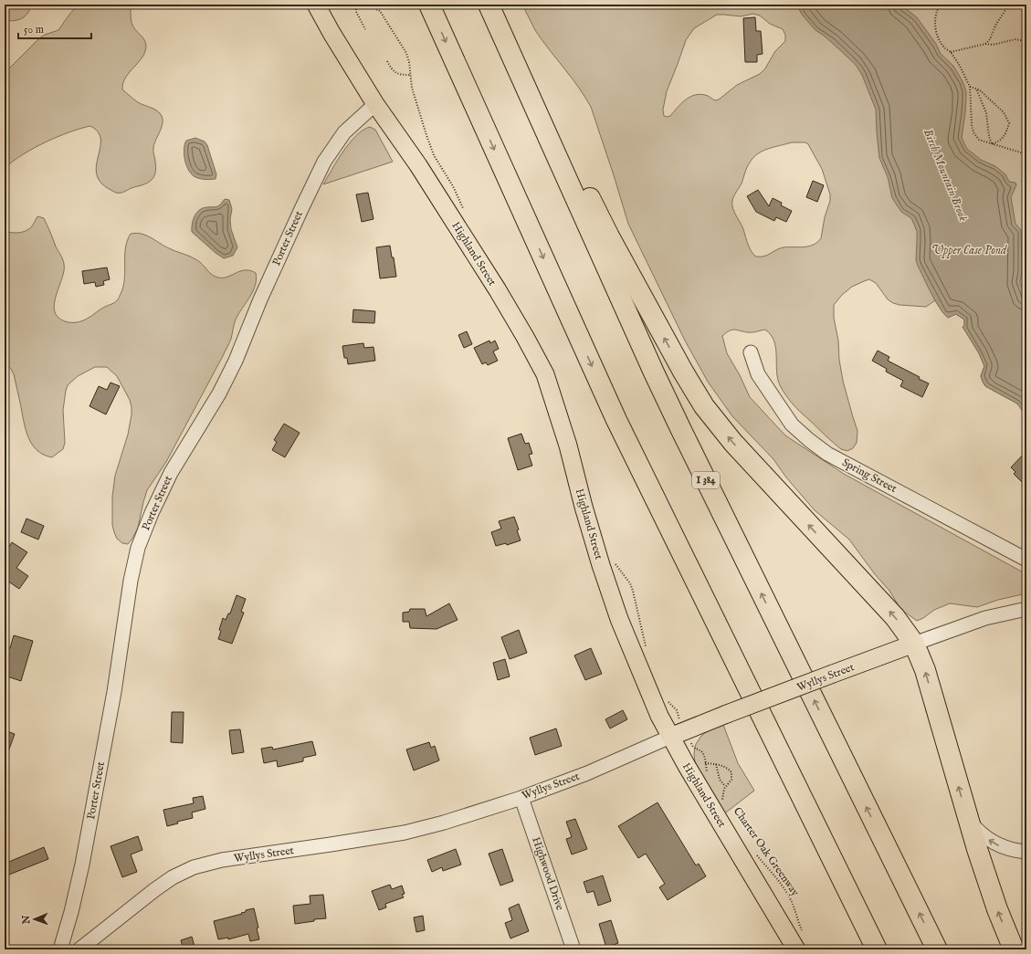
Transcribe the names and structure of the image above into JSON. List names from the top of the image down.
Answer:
{
  "streets": {
    "highway": ["I 384"],
    "main road": ["Highland Street", "Wyllys Street"],
    "street": ["Porter Street", "Spring Street", "Highwood Drive"],
    "path": ["Charter Oak Greenway"]
  },
  "crossings": [
    ["Porter Street", "Highland Street"],
    ["Highland Street", "Wyllys Street"],
    ["Wyllys Street", "Highwood Drive"]
  ],
  "water": ["Birch Mountain Brook", "Upper Case Pond"],
  "scale_bar": "50 m",
  "north": "left"
}
